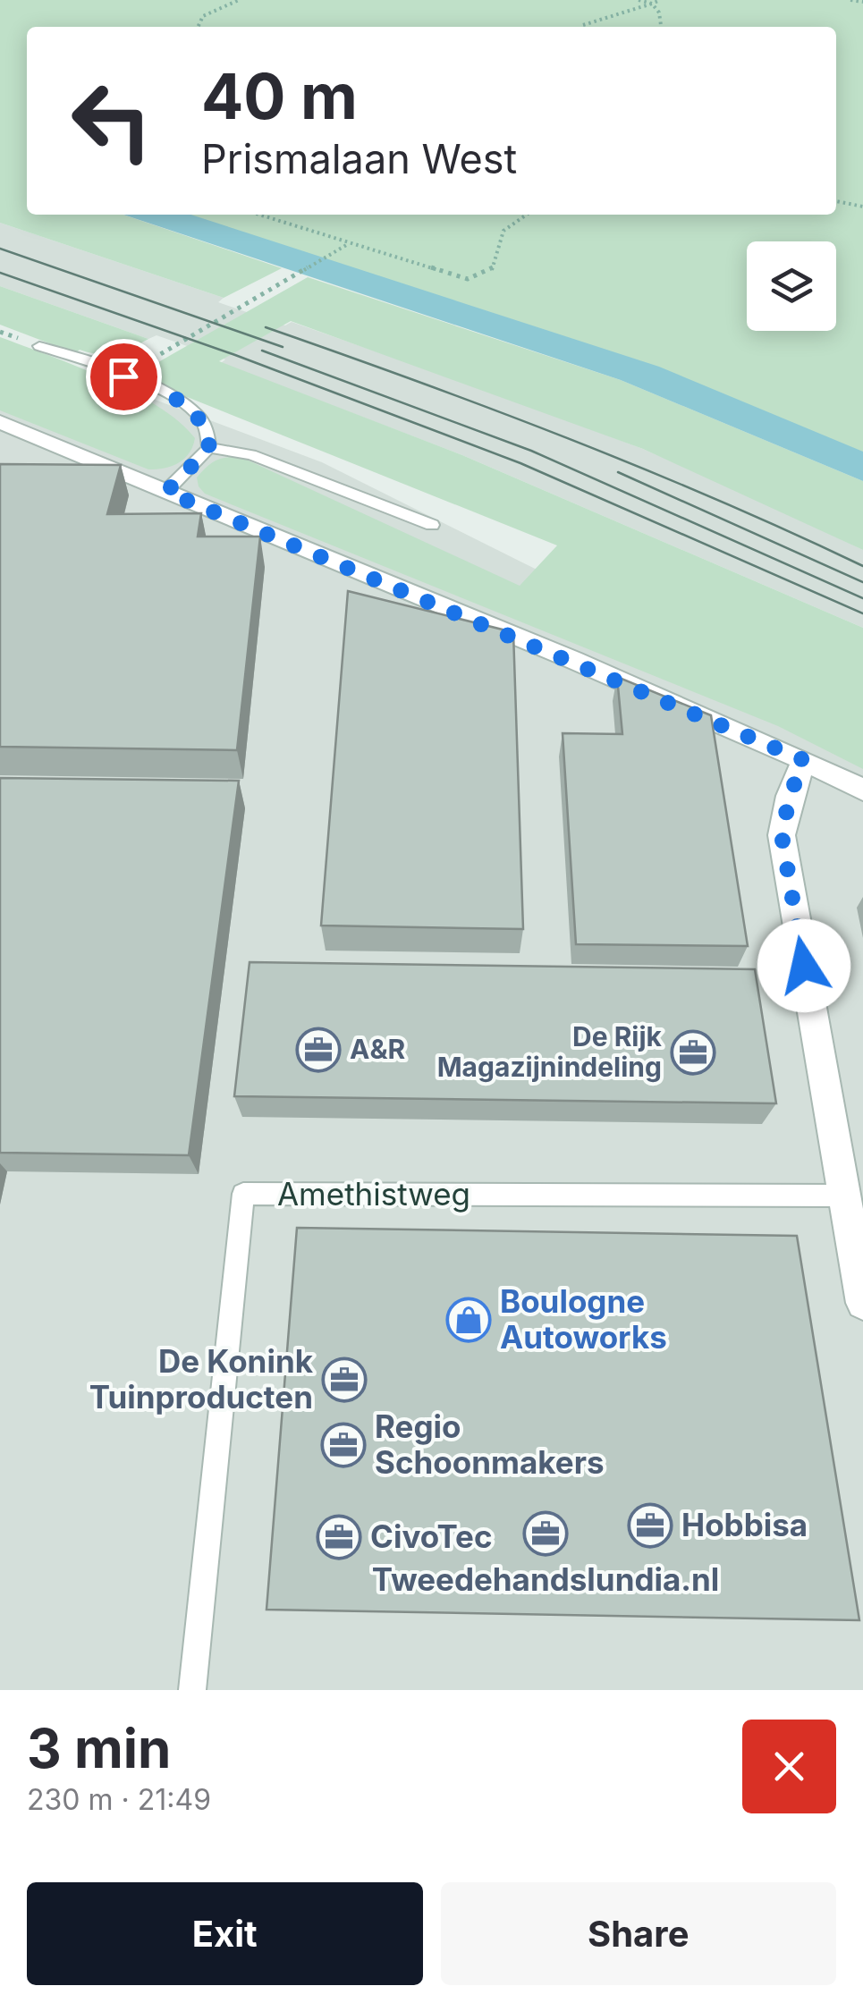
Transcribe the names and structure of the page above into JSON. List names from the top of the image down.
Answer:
{
  "streets": {
    "lane": ["Amethistweg"]
  },
  "places": {
    "office": [
      "A&R",
      "De Rijk Magazijnindeling",
      "De Konink Tuinproducten",
      "Regio Schoonmakers",
      "Hobbisa",
      "Tweedehandslundia.nl",
      "CivoTec"
    ],
    "shop": ["Boulogne Autoworks"]
  },
  "page": {
    "turn": ["40 m", "Prismalaan West"],
    "heading": ["3 min", "230 m · 21:49"],
    "buttons": ["Exit", "Share"]
  }
}
